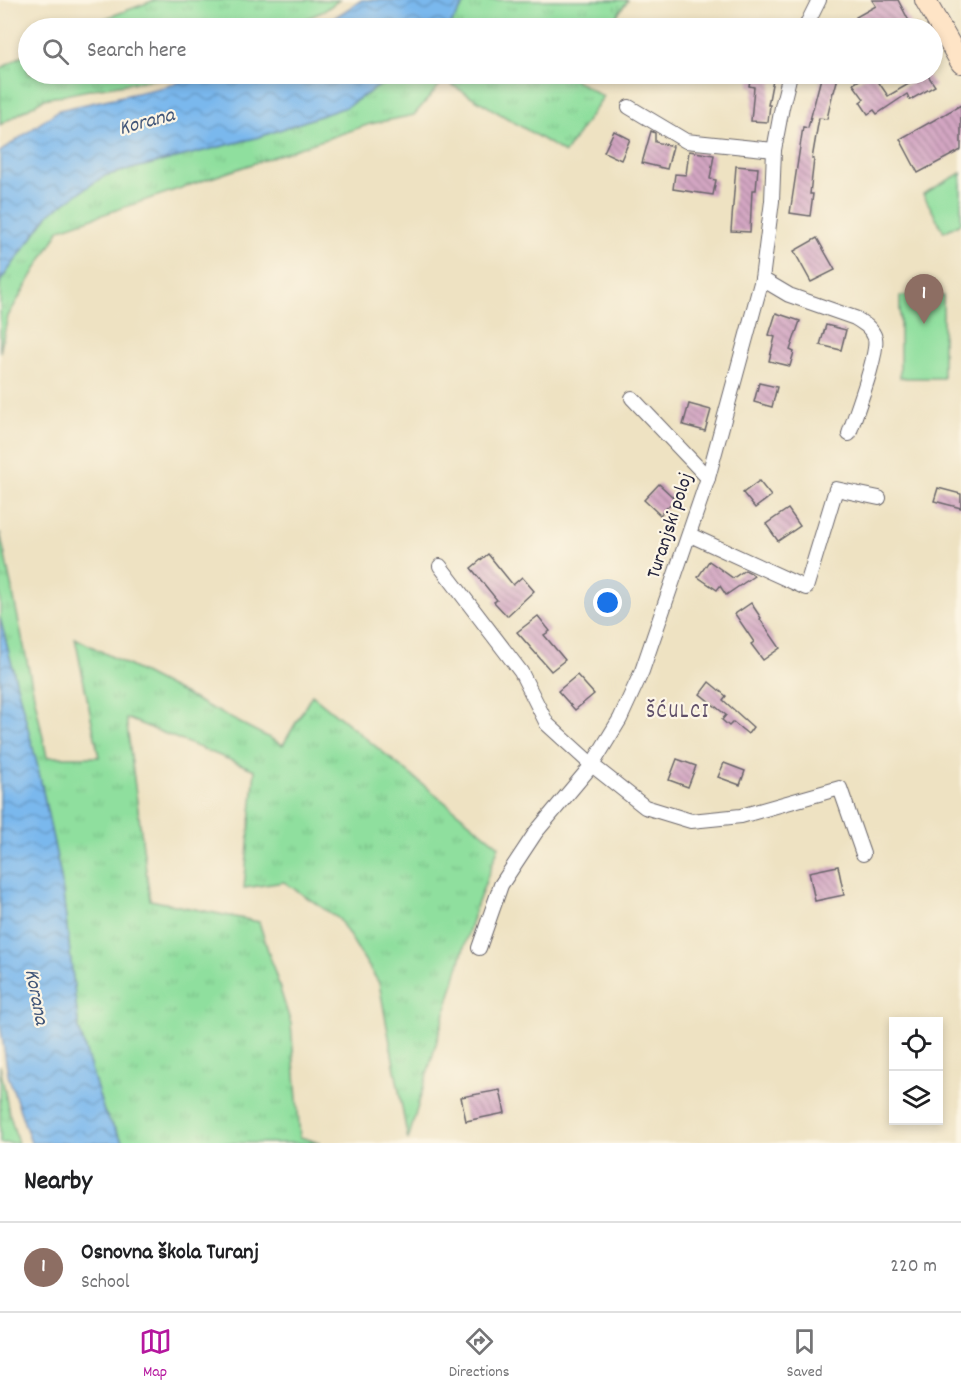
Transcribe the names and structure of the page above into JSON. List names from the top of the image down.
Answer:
{
  "streets": {
    "street": ["Turanjski poloj"]
  },
  "districts": ["ŠĆULCI"],
  "water": ["Korana"],
  "page": {
    "search": "Search here",
    "pins": "1",
    "heading": "Nearby",
    "list": [
      {
        "mark": "1",
        "name": "Osnovna škola Turanj",
        "note": "School",
        "value": "220 m"
      }
    ],
    "nav": ["Map", "Directions", "Saved"]
  }
}
